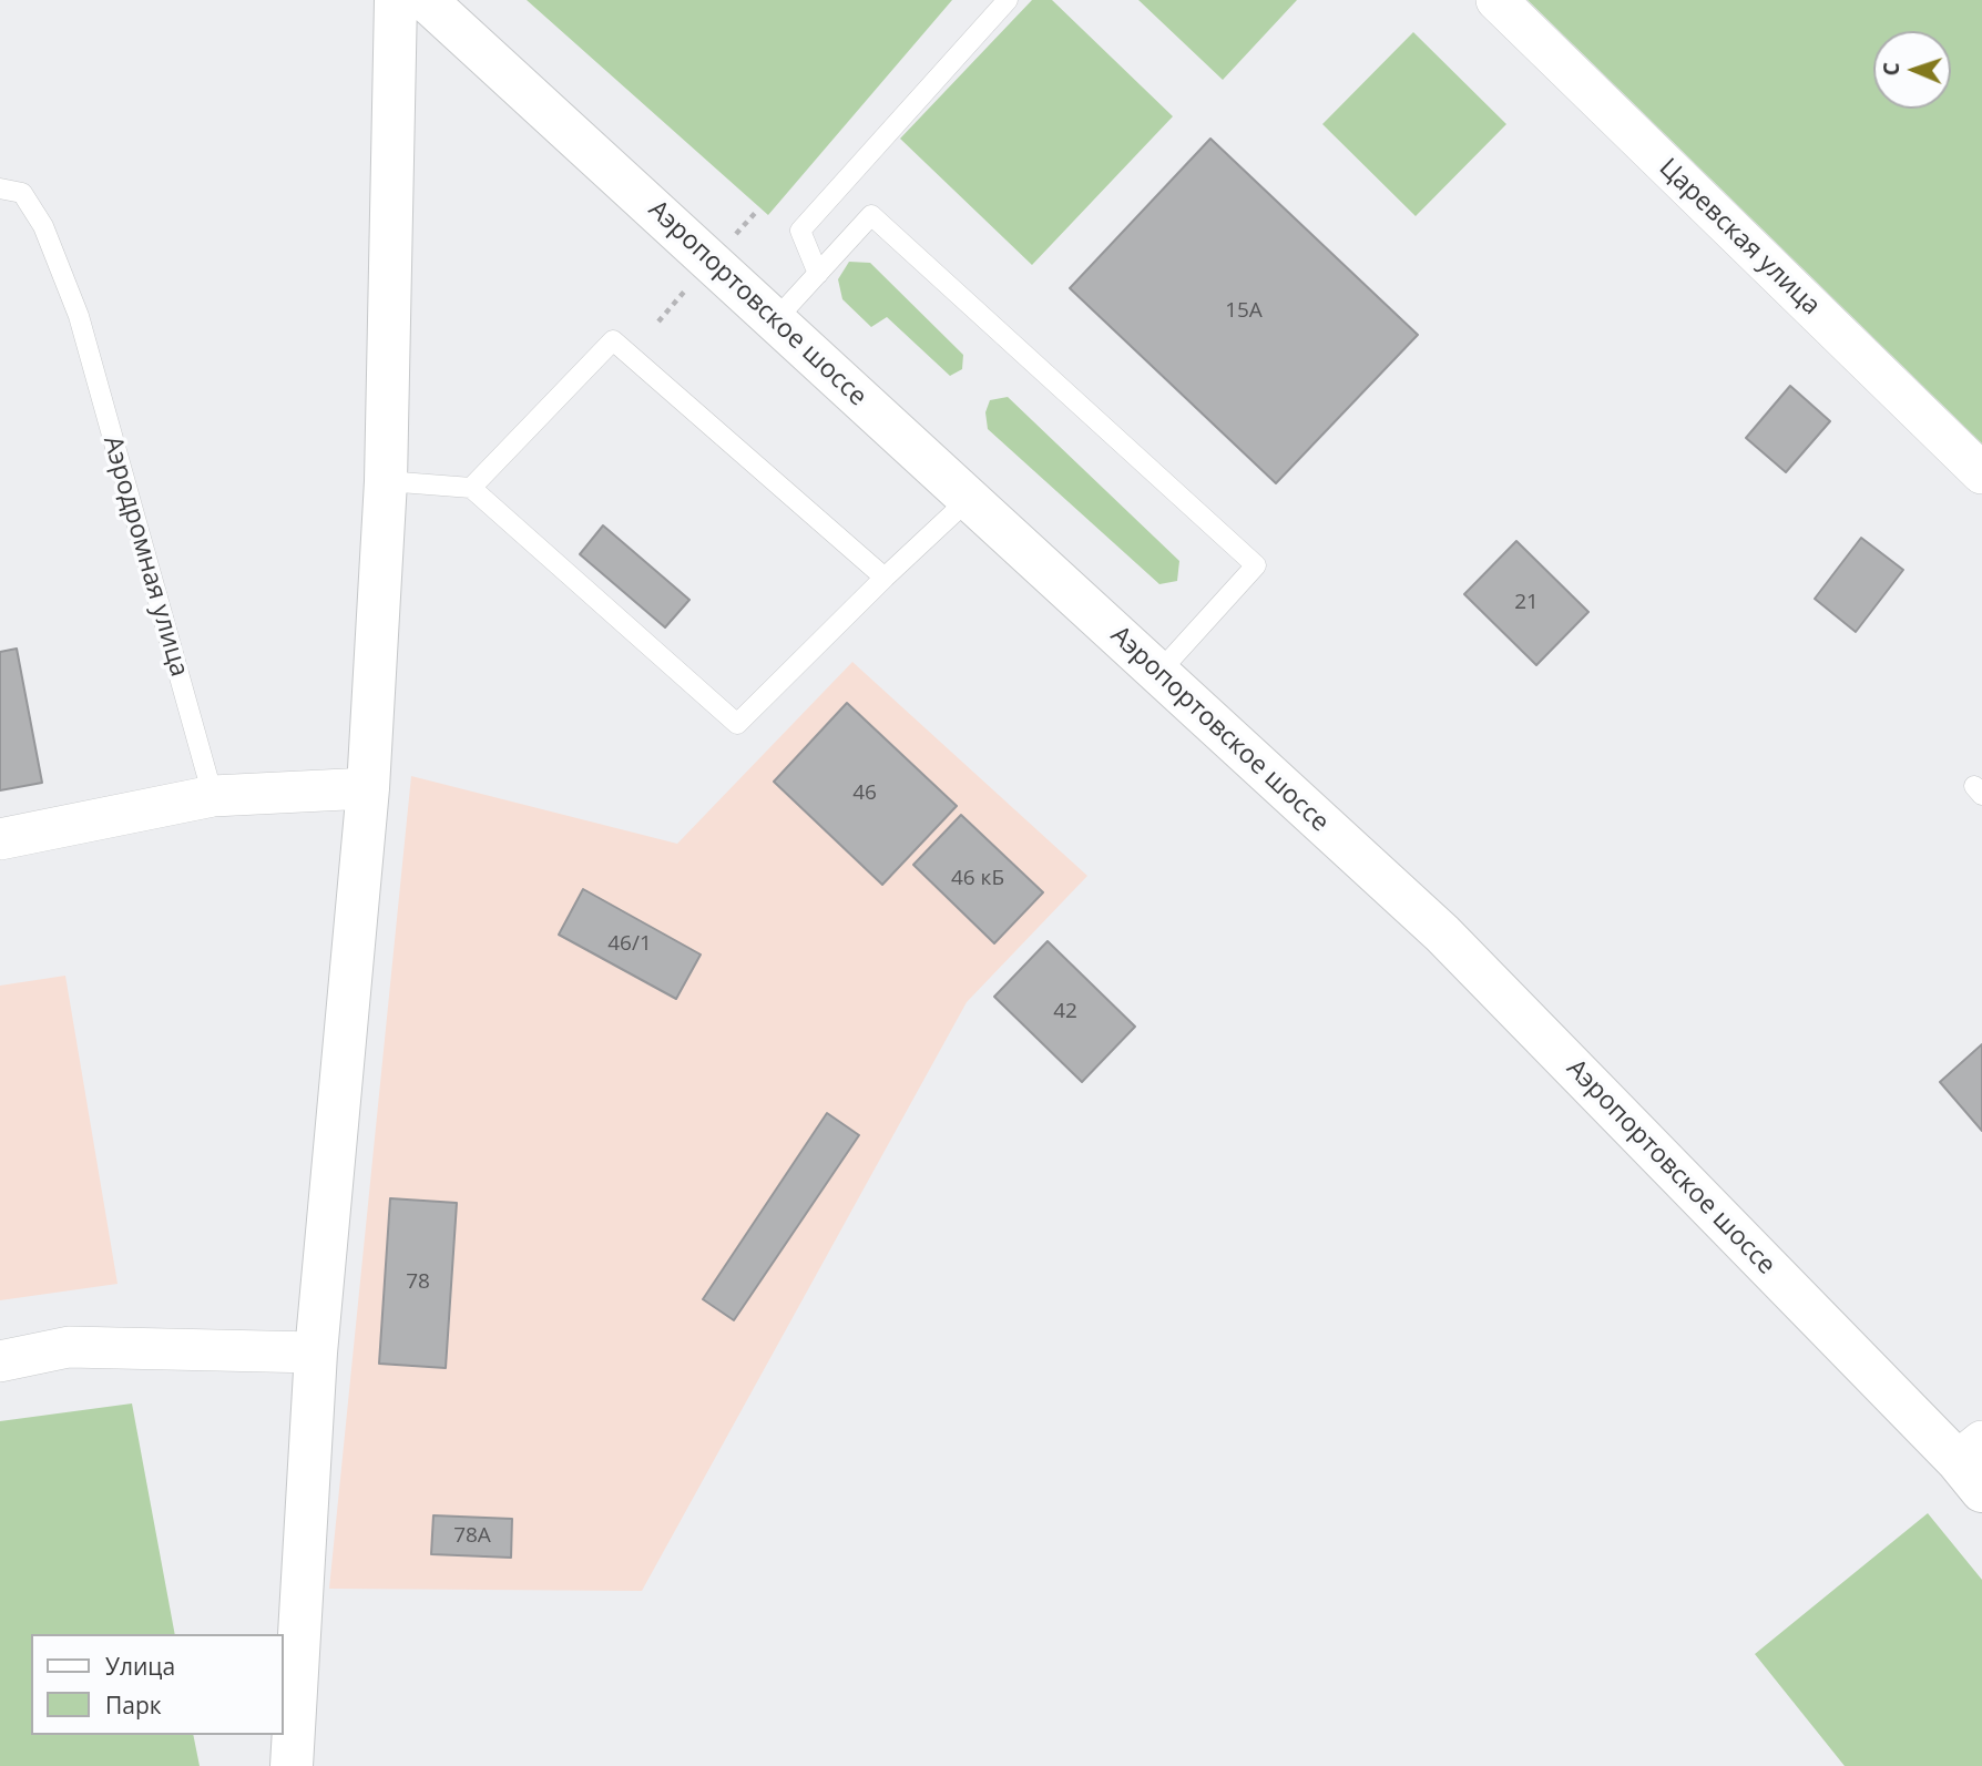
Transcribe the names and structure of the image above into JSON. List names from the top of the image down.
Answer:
{
  "streets": {
    "main road": ["Аэропортовское шоссе"],
    "street": ["Царевская улица"],
    "lane": ["Аэродромная улица"]
  },
  "house_numbers": [
    "15А",
    "21",
    "46",
    "46 кБ",
    "46/1",
    "42",
    "78",
    "78А"
  ],
  "legend": ["Улица", "Парк"],
  "north": "left"
}
